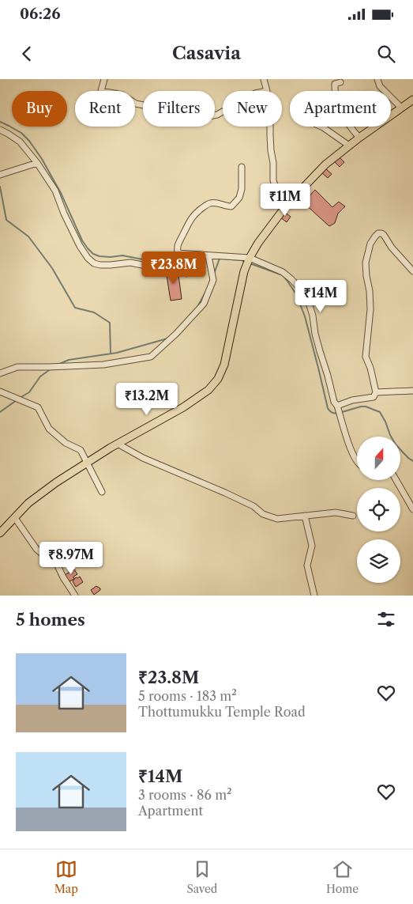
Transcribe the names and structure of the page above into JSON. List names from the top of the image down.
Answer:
{
  "north": "top",
  "page": {
    "status": "06:26",
    "header": "Casavia",
    "chip": [
      "Buy",
      "Rent",
      "Filters",
      "New",
      "Apartment"
    ],
    "price": [
      "₹11M",
      "₹23.8M",
      "₹14M",
      "₹13.2M",
      "₹8.97M"
    ],
    "heading": "5 homes",
    "list": [
      {
        "name": "₹23.8M",
        "note": "5 rooms · 183 m² · Thottumukku Temple Road"
      },
      {
        "name": "₹14M",
        "note": "3 rooms · 86 m² · Apartment"
      }
    ],
    "tabs": ["Map", "Saved", "Home"]
  }
}
